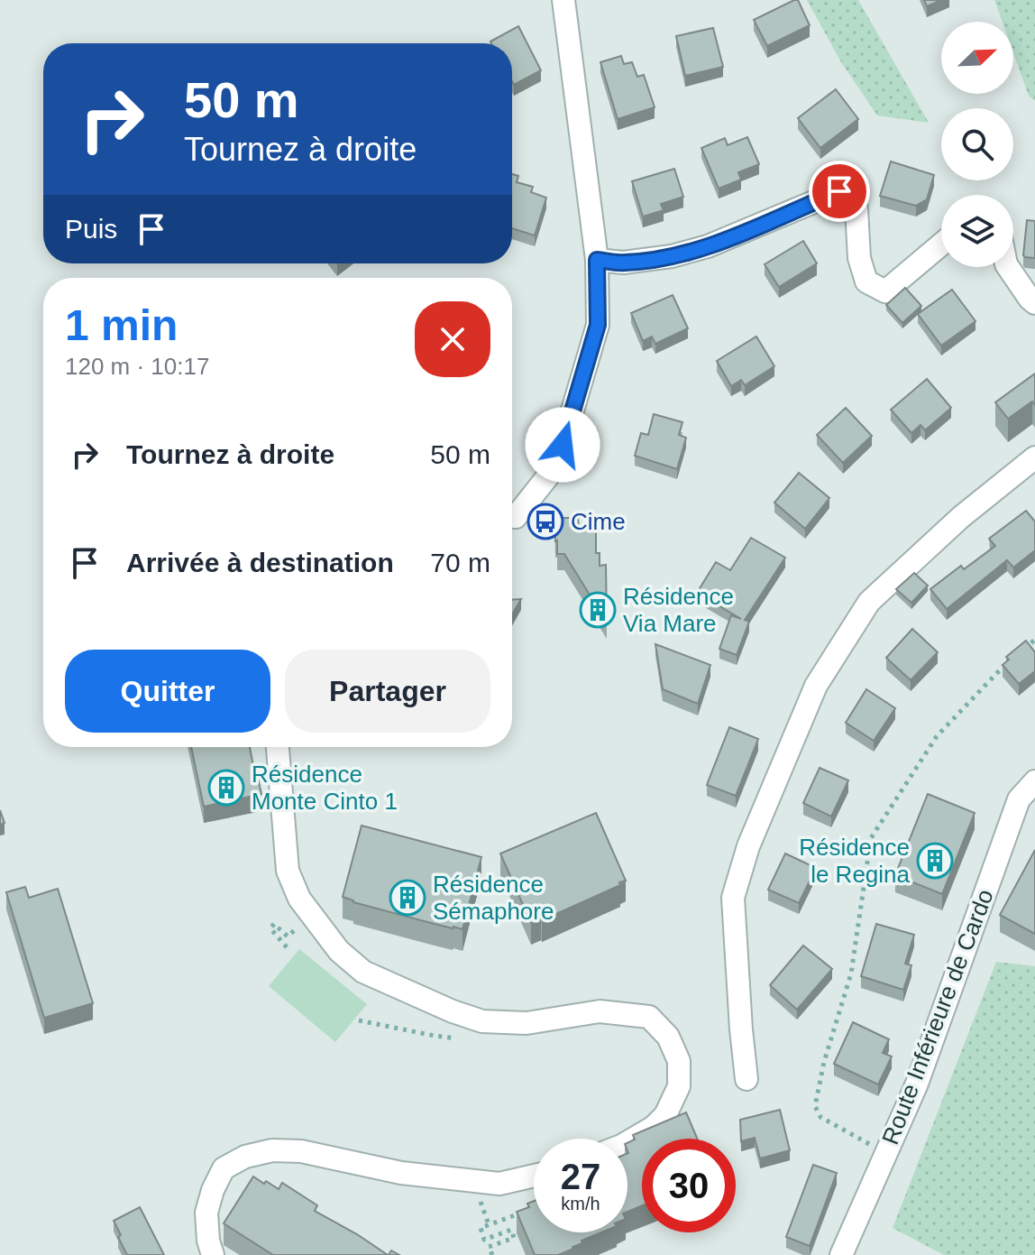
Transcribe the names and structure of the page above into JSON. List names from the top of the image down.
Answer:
{
  "streets": {
    "street": ["Route Inférieure de Cardo"]
  },
  "places": {
    "bus stop": ["Cime"],
    "building": [
      "Résidence Via Mare",
      "Résidence Monte Cinto 1",
      "Résidence le Regina",
      "Résidence Sémaphore"
    ]
  },
  "north": "top right",
  "page": {
    "turn": ["50 m", "Tournez à droite"],
    "then": "Puis",
    "heading": ["1 min", "120 m · 10:17"],
    "list": [
      {
        "name": "Tournez à droite",
        "value": "50 m"
      },
      {
        "name": "Arrivée à destination",
        "value": "70 m"
      }
    ],
    "buttons": ["Quitter", "Partager"],
    "speed": "27 km/h",
    "limit": "30"
  }
}
